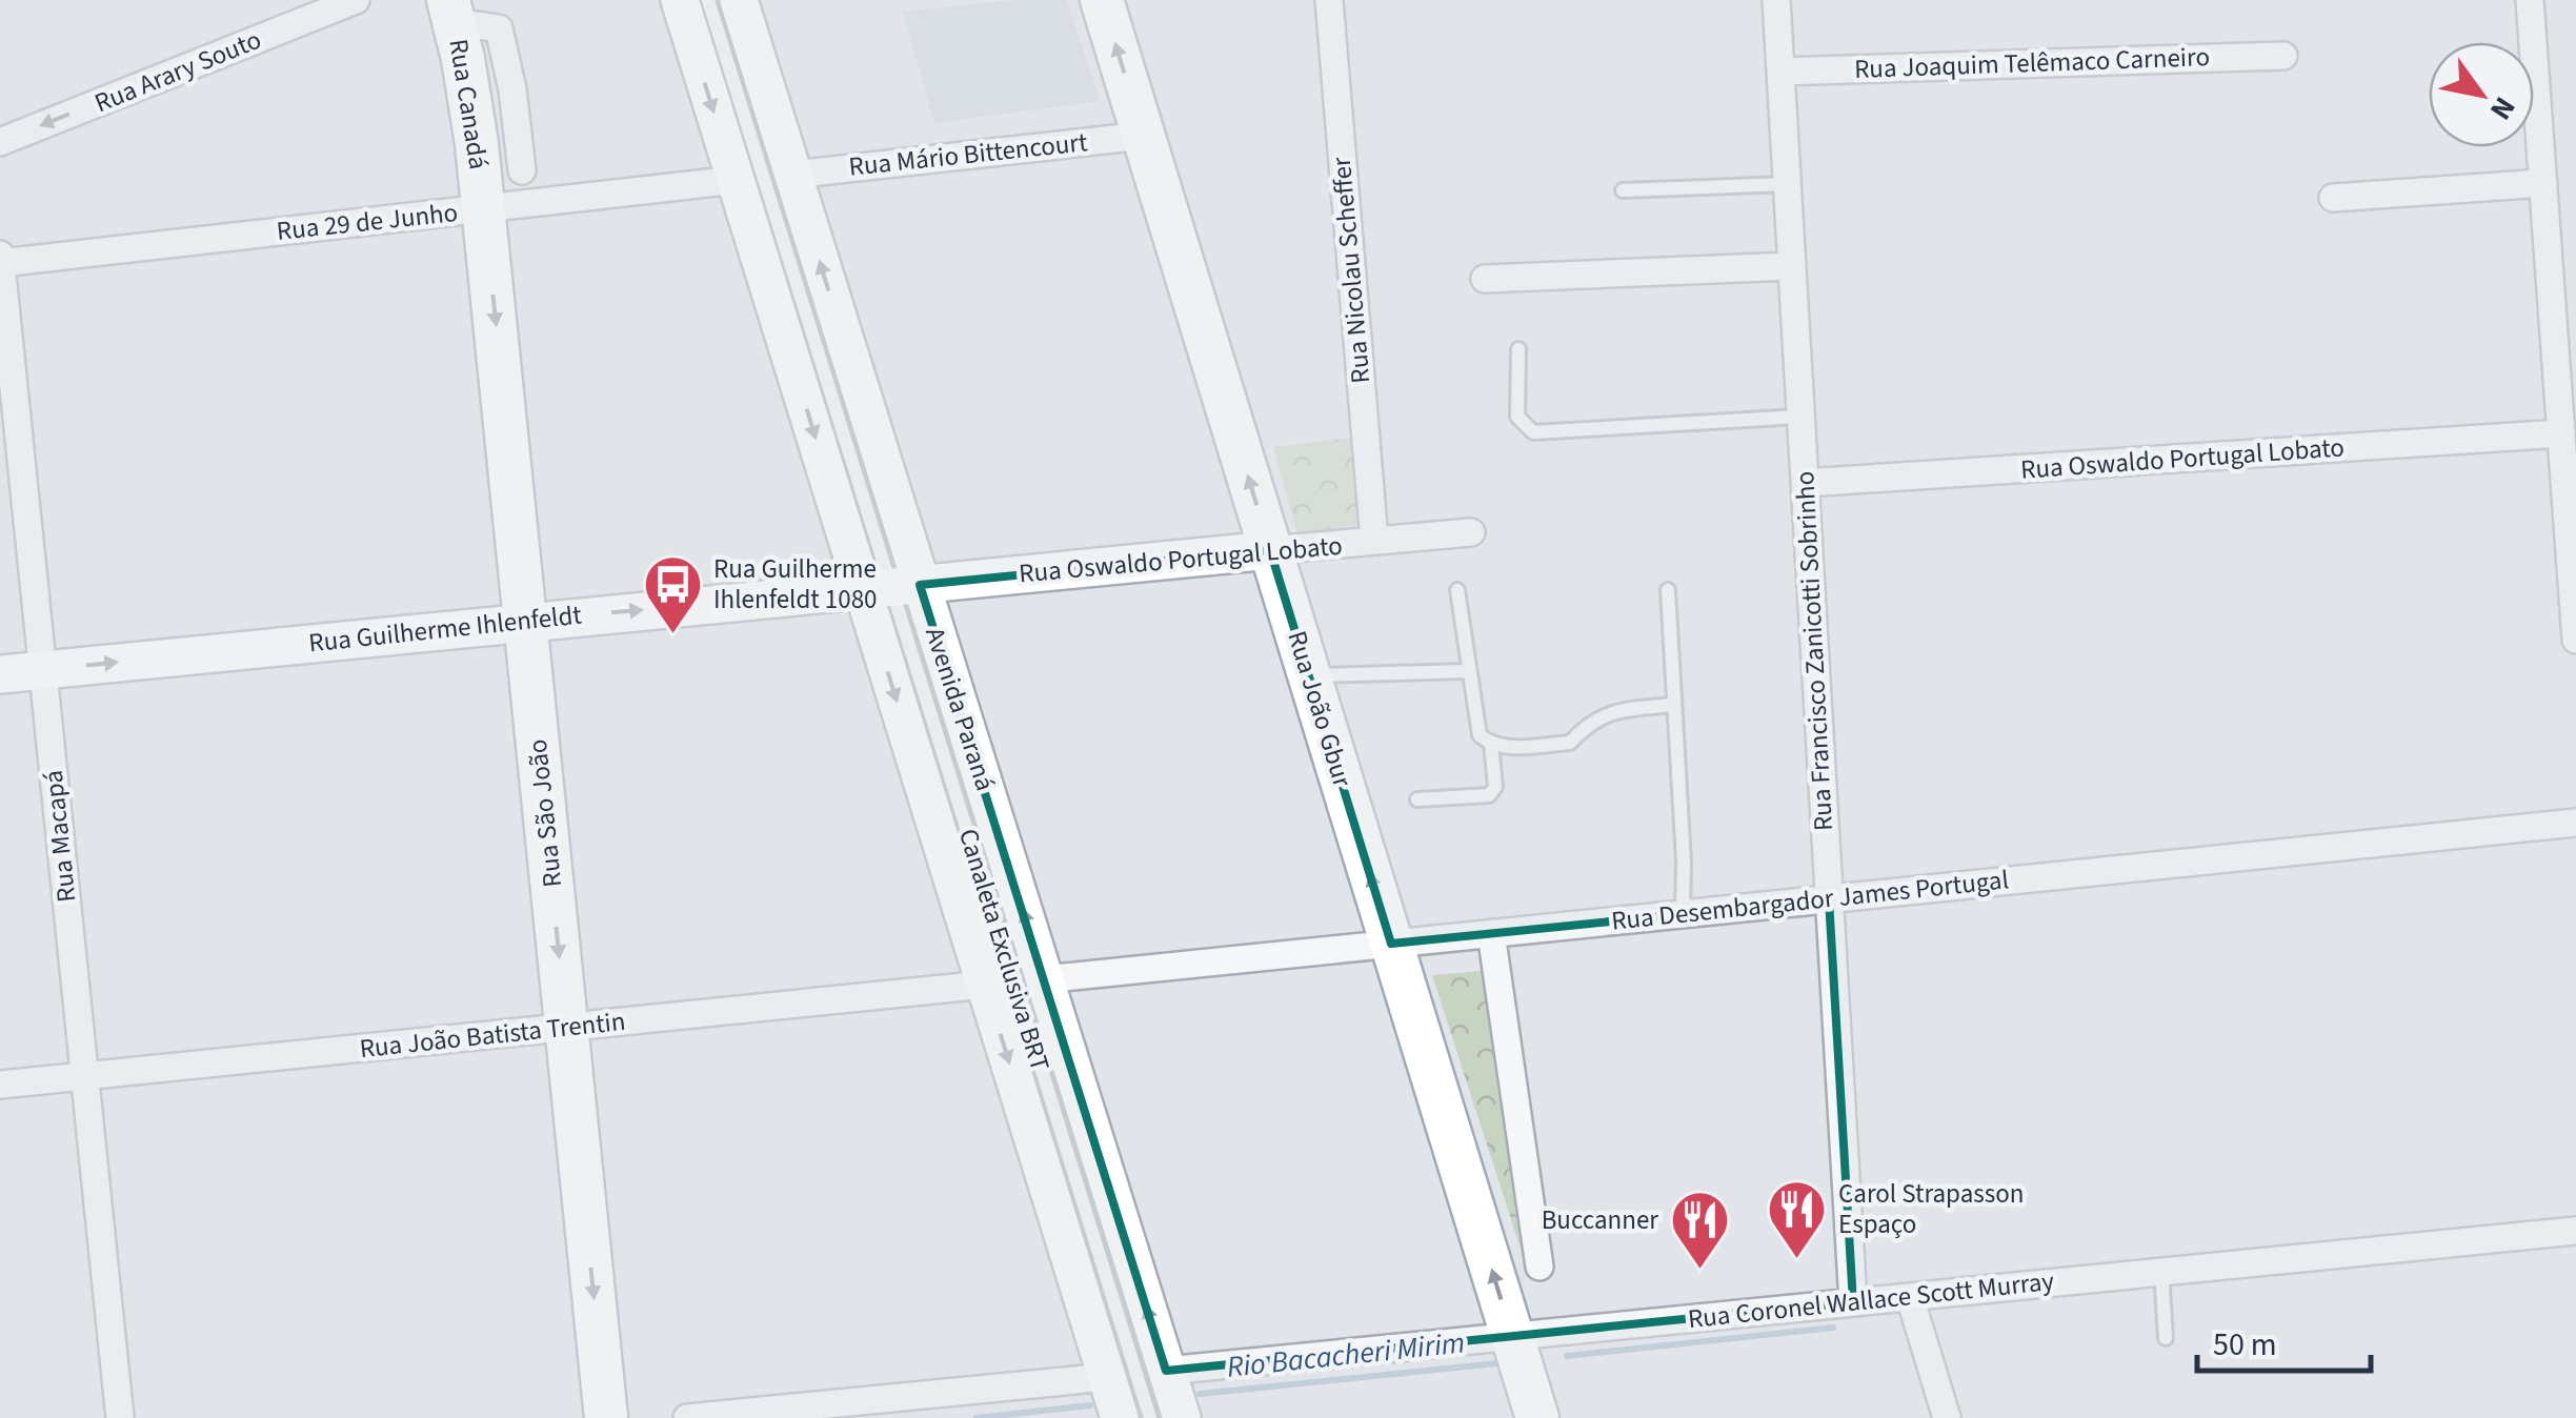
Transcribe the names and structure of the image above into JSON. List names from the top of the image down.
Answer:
{
  "streets": {
    "main road": ["Rua Canadá", "Rua João Gbur", "Rua São João"],
    "street": [
      "Rua Joaquim Telêmaco Carneiro",
      "Rua Arary Souto",
      "Rua Mário Bittencourt",
      "Rua 29 de Junho",
      "Rua Nicolau Scheffer",
      "Rua Oswaldo Portugal Lobato",
      "Rua Guilherme Ihlenfeldt",
      "Rua Francisco Zanicotti Sobrinho",
      "Avenida Paraná",
      "Rua Macapá",
      "Rua Desembargador James Portugal",
      "Rua João Batista Trentin",
      "Rua Coronel Wallace Scott Murray"
    ],
    "lane": ["Canaleta Exclusiva BRT"]
  },
  "crossings": [
    ["Rua Joaquim Telêmaco Carneiro", "Rua Francisco Zanicotti Sobrinho"],
    ["Rua Canadá", "Rua 29 de Junho"],
    ["Rua Canadá", "Rua São João"],
    ["Rua Mário Bittencourt", "Avenida Paraná"],
    ["Rua Mário Bittencourt", "Rua João Gbur"],
    ["Rua 29 de Junho", "Avenida Paraná"],
    ["Rua 29 de Junho", "Rua São João"],
    ["Rua 29 de Junho", "Rua Macapá"],
    ["Rua Nicolau Scheffer", "Rua Oswaldo Portugal Lobato"],
    ["Rua Oswaldo Portugal Lobato", "Rua Guilherme Ihlenfeldt"],
    ["Rua Oswaldo Portugal Lobato", "Rua Francisco Zanicotti Sobrinho"],
    ["Rua Oswaldo Portugal Lobato", "Avenida Paraná"],
    ["Rua Oswaldo Portugal Lobato", "Rua João Gbur"],
    ["Rua Oswaldo Portugal Lobato", "Canaleta Exclusiva BRT"],
    ["Rua Guilherme Ihlenfeldt", "Avenida Paraná"],
    ["Rua Guilherme Ihlenfeldt", "Rua São João"],
    ["Rua Guilherme Ihlenfeldt", "Rua Macapá"],
    ["Rua Guilherme Ihlenfeldt", "Canaleta Exclusiva BRT"],
    ["Rua Francisco Zanicotti Sobrinho", "Rua Desembargador James Portugal"],
    ["Rua Francisco Zanicotti Sobrinho", "Rua Coronel Wallace Scott Murray"],
    ["Avenida Paraná", "Rua Desembargador James Portugal"],
    ["Avenida Paraná", "Canaleta Exclusiva BRT"],
    ["Avenida Paraná", "Rua João Batista Trentin"],
    ["Avenida Paraná", "Rua Coronel Wallace Scott Murray"],
    ["Rua João Gbur", "Rua Desembargador James Portugal"],
    ["Rua João Gbur", "Rua Coronel Wallace Scott Murray"],
    ["Rua São João", "Rua João Batista Trentin"],
    ["Rua Macapá", "Rua João Batista Trentin"]
  ],
  "one_way": [
    "Rua Arary Souto",
    "Rua Guilherme Ihlenfeldt",
    "Rua João Gbur",
    "Rua São João"
  ],
  "water": ["Rio Bacacheri Mirim"],
  "places": {
    "bus stop": ["Rua Guilherme Ihlenfeldt 1080"],
    "restaurant": ["Carol Strapasson Espaço", "Buccanner"]
  },
  "scale_bar": "50 m",
  "north": "bottom right"
}
